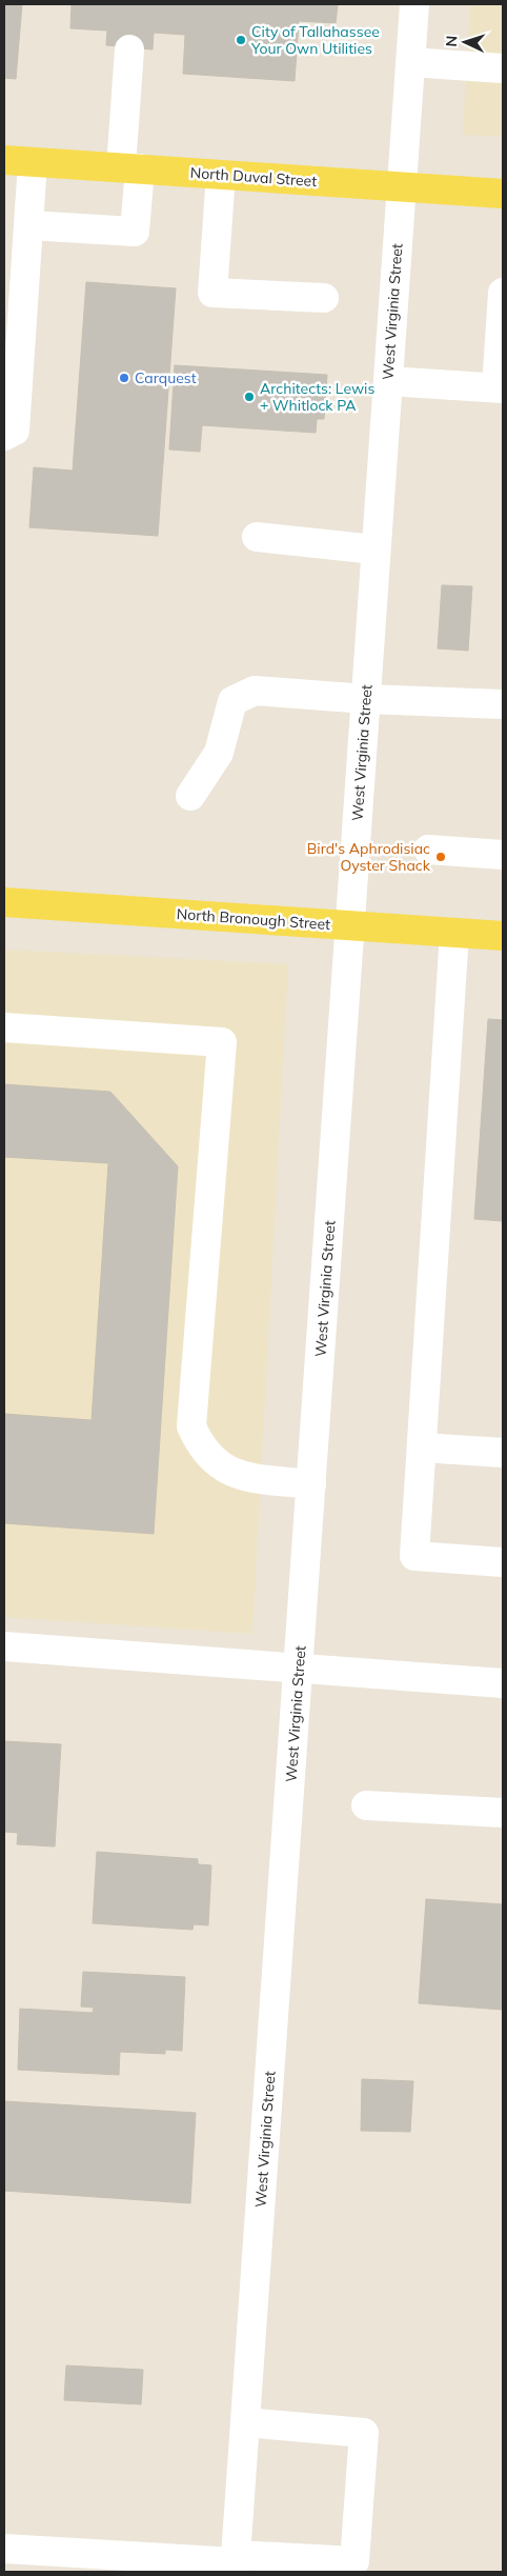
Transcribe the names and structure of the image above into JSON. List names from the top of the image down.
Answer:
{
  "streets": {
    "main road": ["North Duval Street", "North Bronough Street"],
    "street": ["West Virginia Street"]
  },
  "crossings": [
    ["North Duval Street", "West Virginia Street"],
    ["West Virginia Street", "North Bronough Street"]
  ],
  "places": [
    "City of Tallahassee Your Own Utilities",
    "Carquest",
    "Architects: Lewis + Whitlock PA",
    "Bird's Aphrodisiac Oyster Shack"
  ],
  "north": "left"
}
